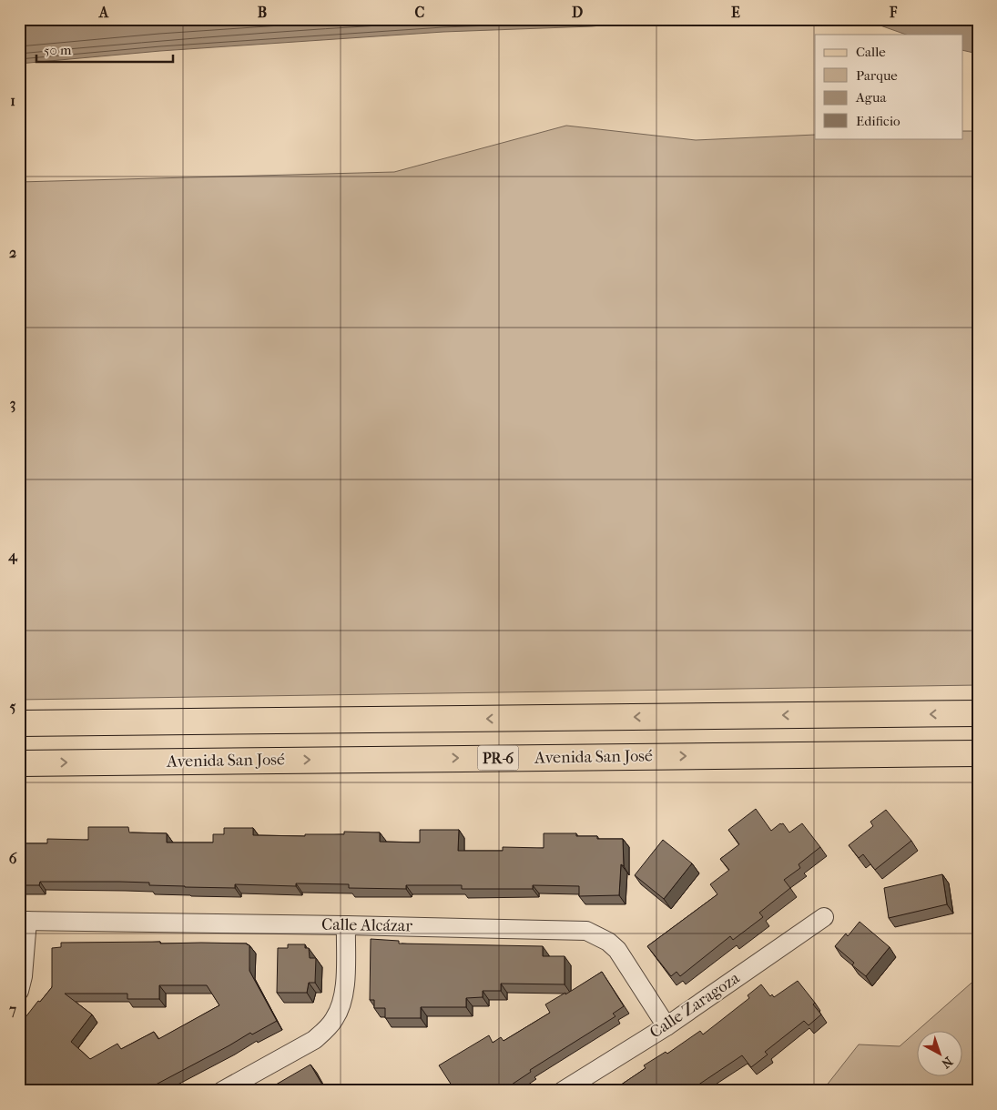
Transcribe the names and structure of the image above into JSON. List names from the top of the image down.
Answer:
{
  "streets": {
    "main road": ["Avenida San José", "PR-6"],
    "street": ["Calle Alcázar", "Calle Zaragoza"]
  },
  "crossings": [
    ["Calle Alcázar", "Calle Zaragoza"]
  ],
  "legend": [
    "Calle",
    "Parque",
    "Agua",
    "Edificio"
  ],
  "scale_bar": "50 m",
  "north": "bottom right",
  "grid": {
    "columns": [
      "A",
      "B",
      "C",
      "D",
      "E",
      "F"
    ],
    "rows": [
      "1",
      "2",
      "3",
      "4",
      "5",
      "6",
      "7"
    ]
  }
}
